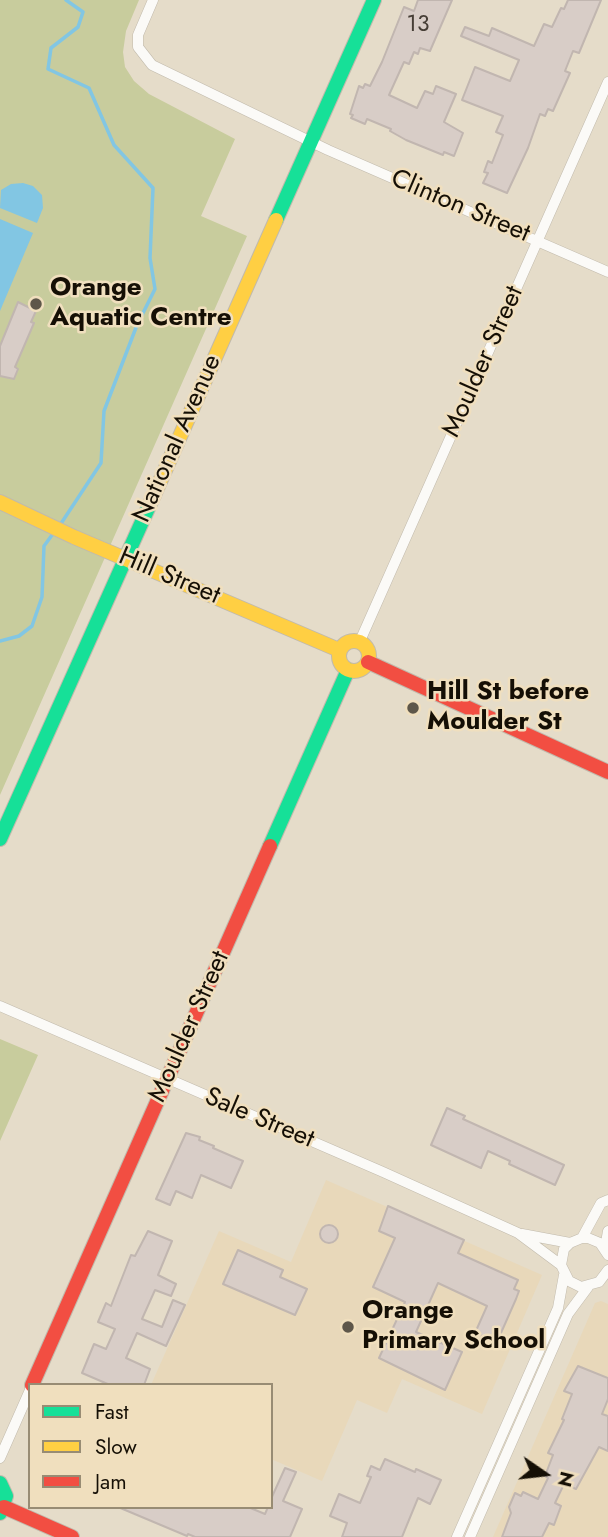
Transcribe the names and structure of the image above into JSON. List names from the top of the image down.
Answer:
{
  "streets": {
    "street": [
      "Clinton Street",
      "Moulder Street",
      "National Avenue",
      "Hill Street",
      "Sale Street"
    ]
  },
  "crossings": [
    ["Clinton Street", "Moulder Street"],
    ["Clinton Street", "National Avenue"],
    ["Moulder Street", "Hill Street"],
    ["Moulder Street", "Sale Street"],
    ["National Avenue", "Hill Street"]
  ],
  "places": ["Orange Aquatic Centre", "Hill St before Moulder St", "Orange Primary School"],
  "house_numbers": ["13"],
  "legend": ["Fast", "Slow", "Jam"],
  "north": "right"
}
